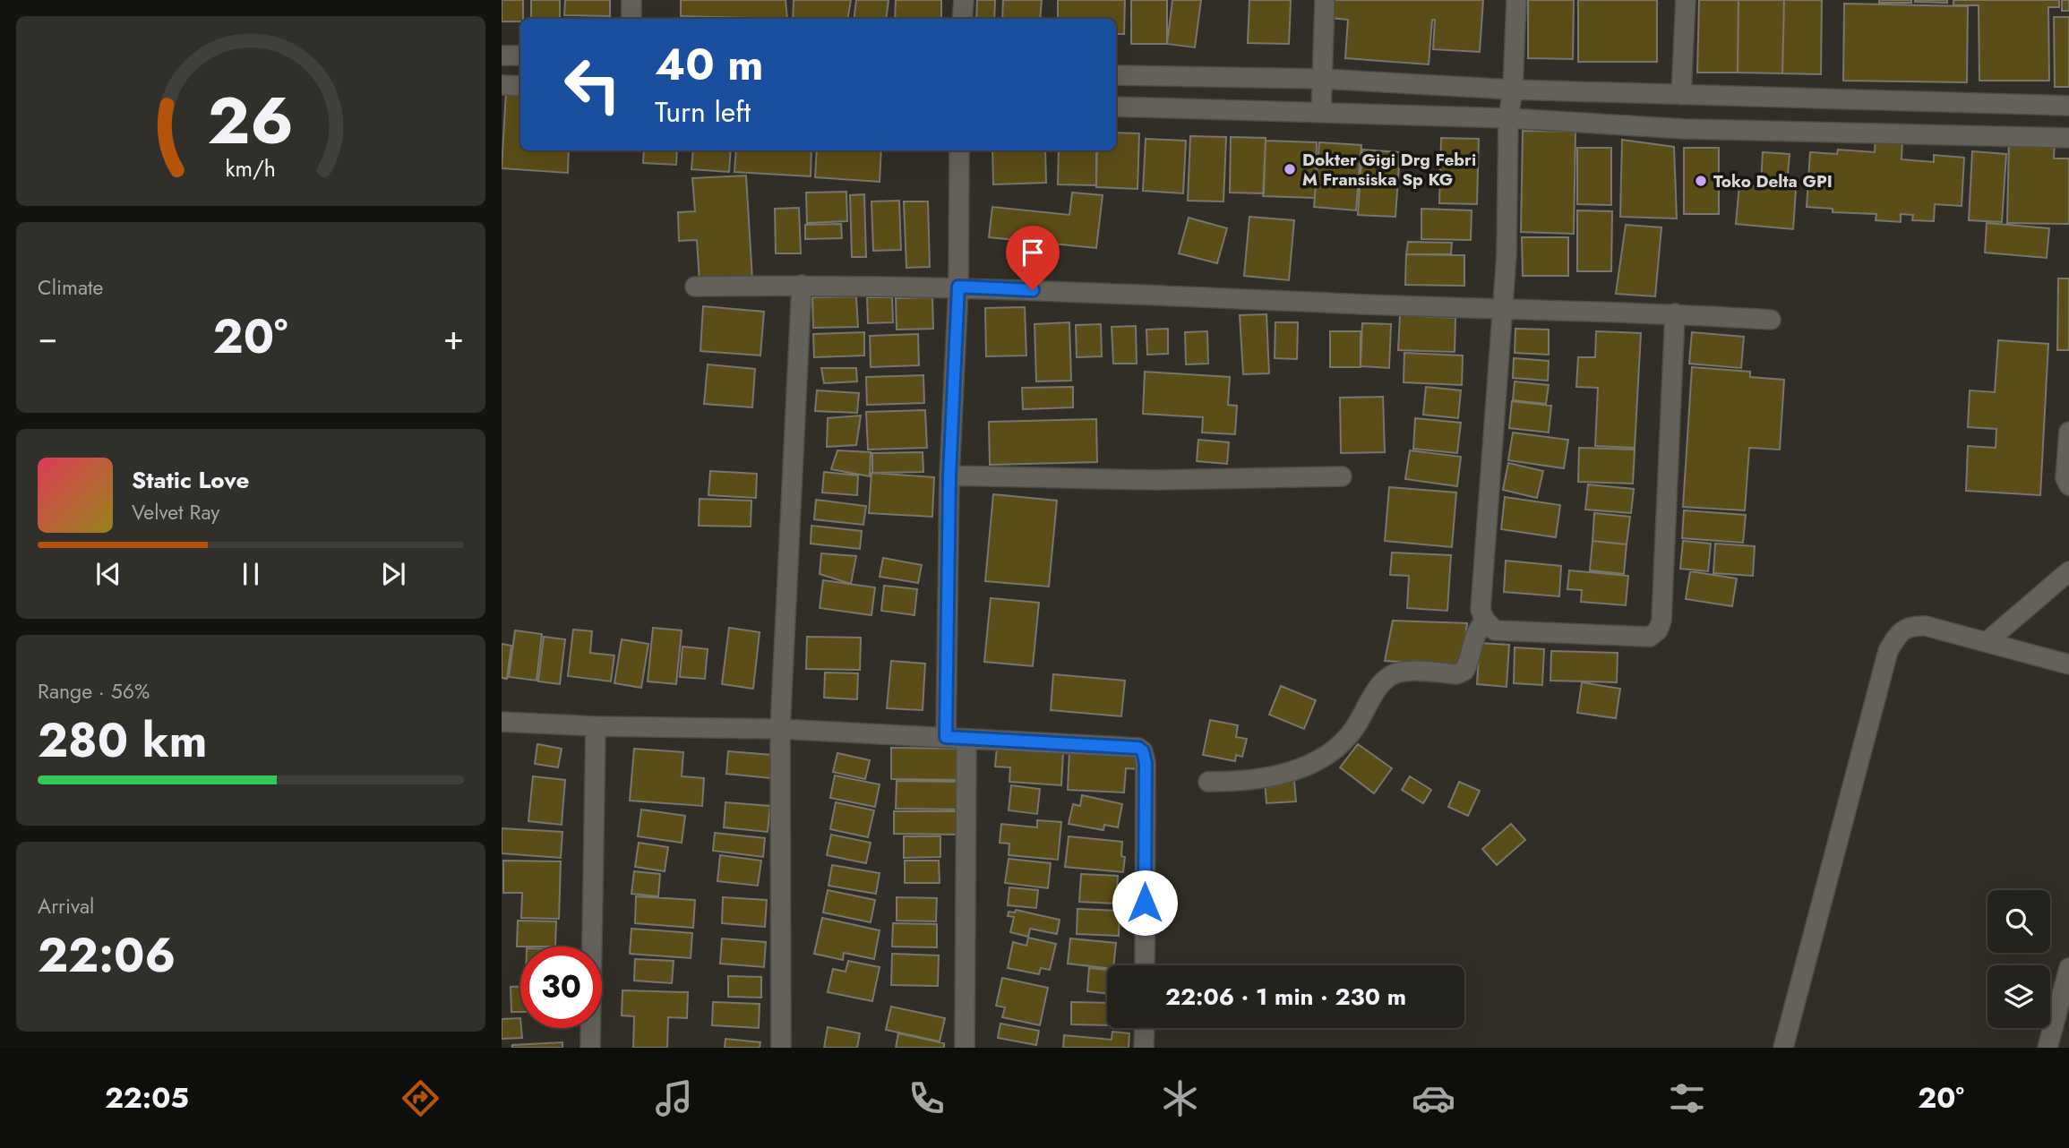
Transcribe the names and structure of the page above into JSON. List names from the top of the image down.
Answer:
{
  "places": ["Dokter Gigi Drg Febri M Fransiska Sp KG", "Toko Delta GPI"],
  "page": {
    "turn": ["40 m", "Turn left"],
    "tile": [
      "Climate",
      ["Range · 56%", "280 km"],
      ["Arrival", "22:06"]
    ],
    "heat": ["−", "20°", "+"],
    "song": ["Static Love", "Velvet Ray"],
    "limit": "30",
    "trip": "22:06 · 1 min · 230 m",
    "tabs": ["22:05", "20°"],
    "gauge": ["26", "km/h"]
  }
}
